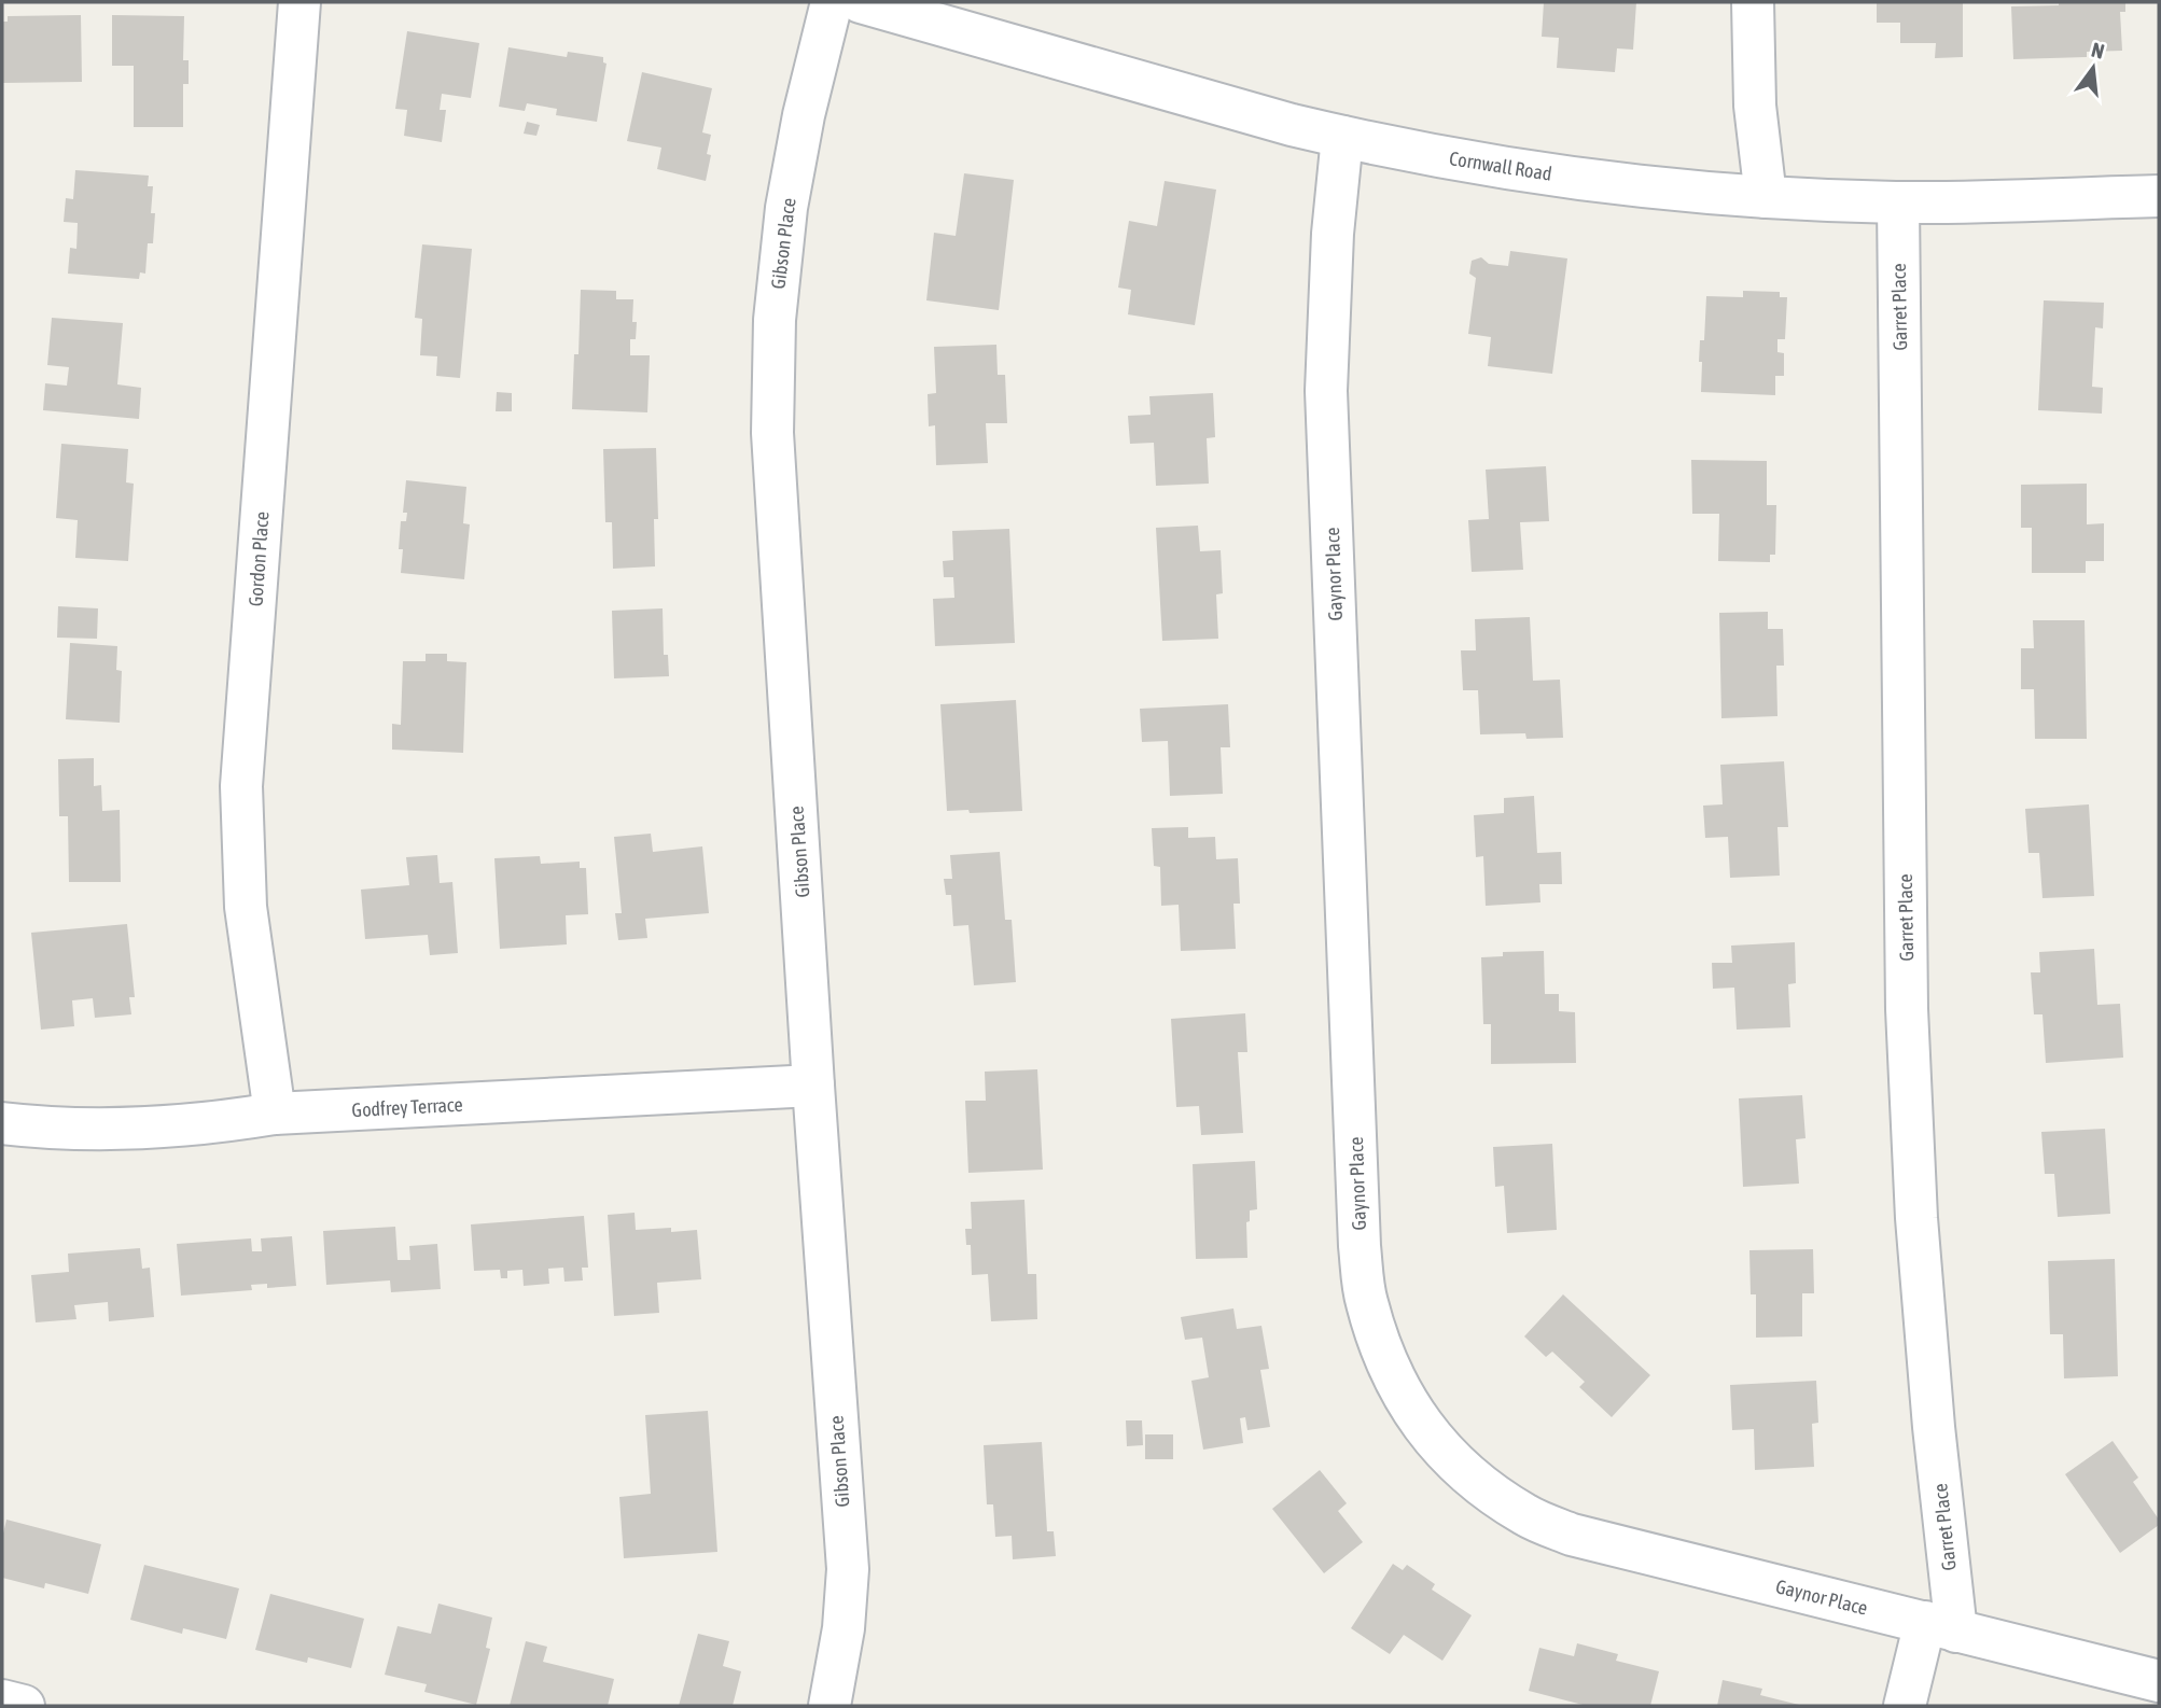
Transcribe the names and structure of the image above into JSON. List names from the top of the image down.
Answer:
{
  "streets": {
    "street": [
      "Cornwall Road",
      "Gibson Place",
      "Garret Place",
      "Gordon Place",
      "Gaynor Place",
      "Godfrey Terrace"
    ]
  },
  "crossings": [
    ["Cornwall Road", "Garret Place"],
    ["Cornwall Road", "Gaynor Place"],
    ["Gibson Place", "Godfrey Terrace"],
    ["Garret Place", "Gaynor Place"],
    ["Gordon Place", "Godfrey Terrace"]
  ],
  "north": "top"
}
